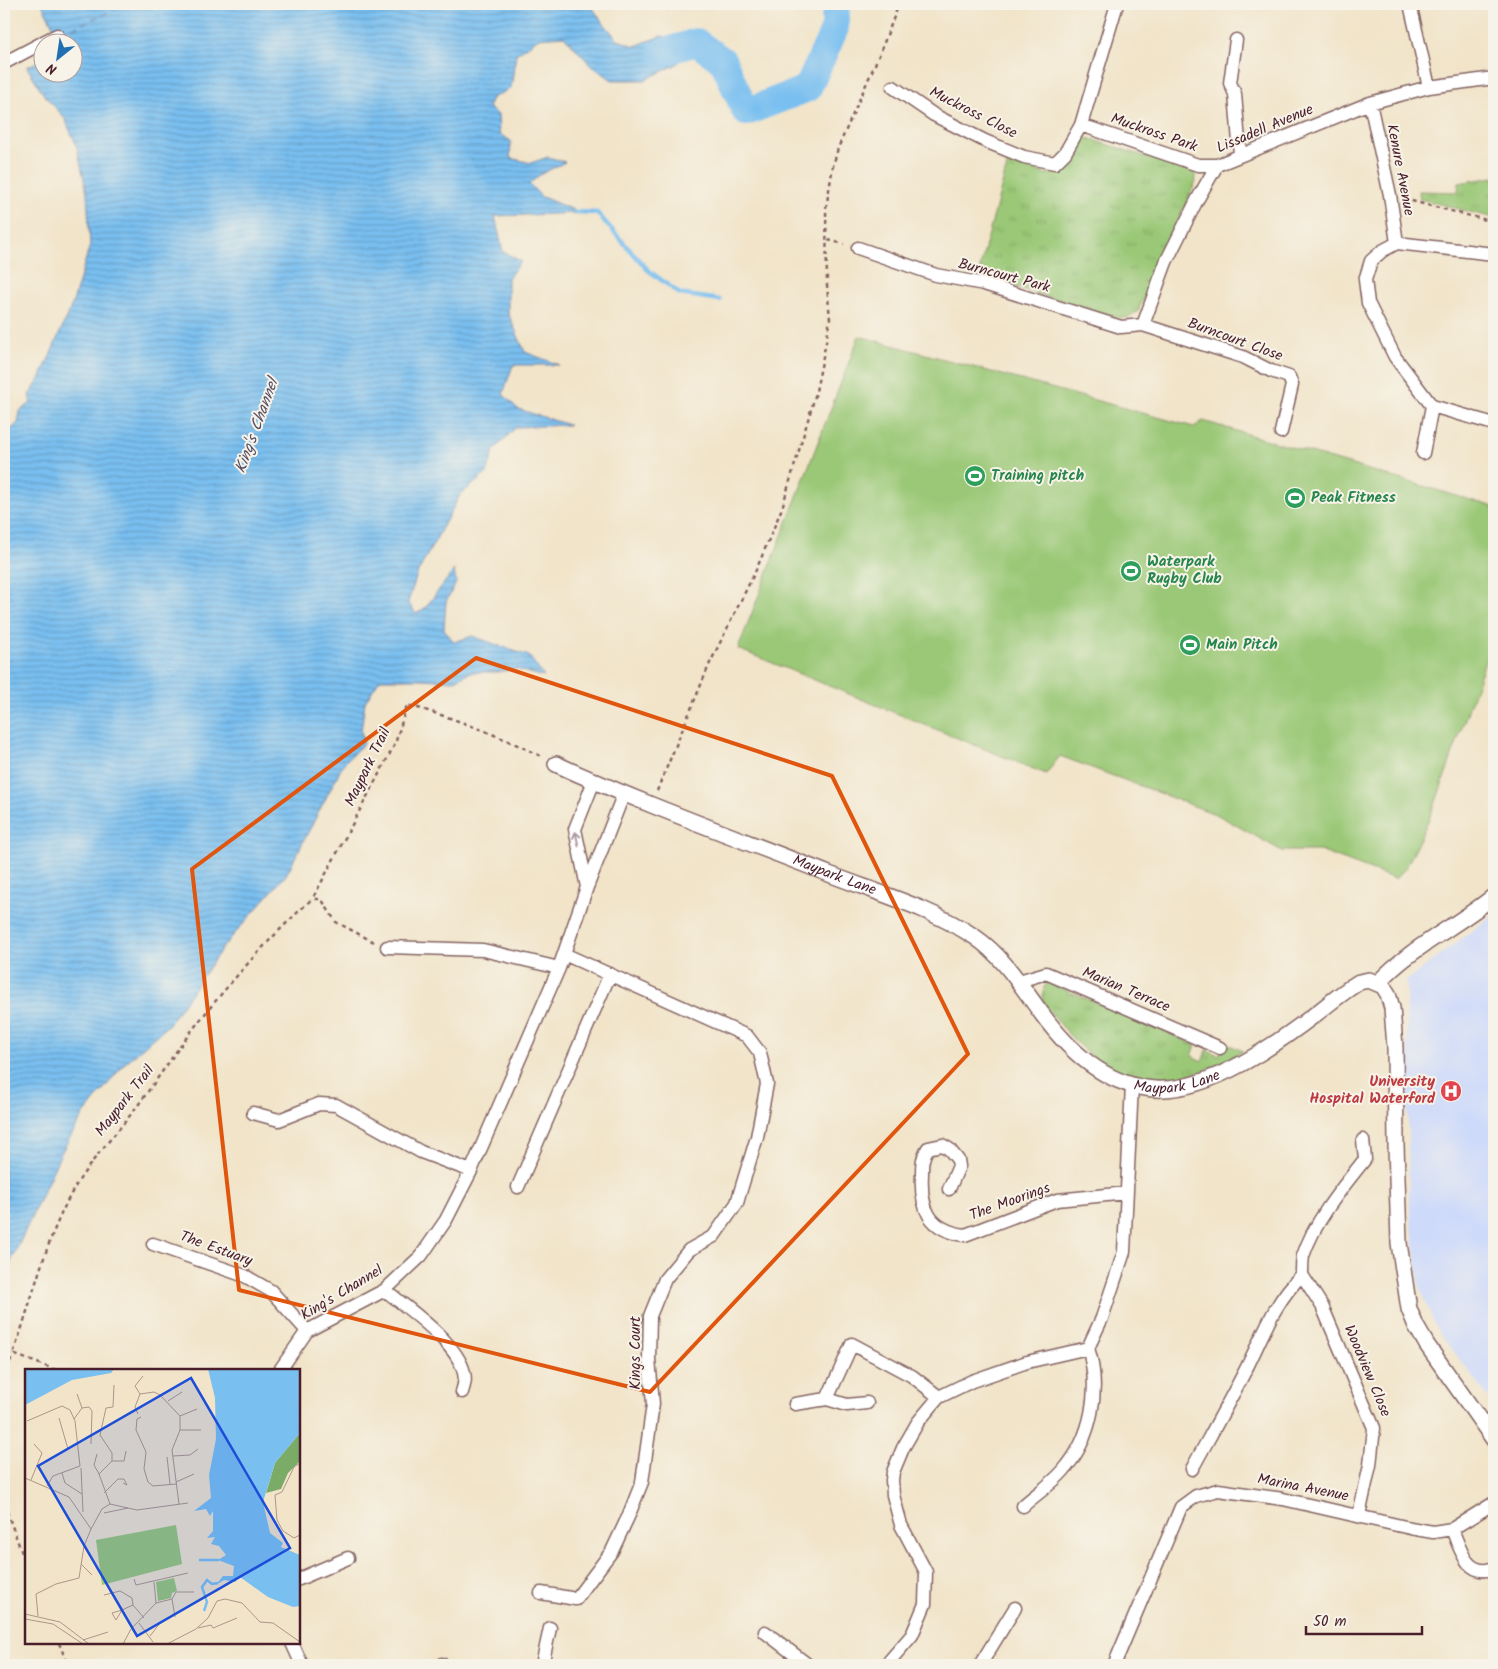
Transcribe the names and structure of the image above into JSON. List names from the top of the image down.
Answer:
{
  "streets": {
    "street": [
      "Muckross Close",
      "Lissadell Avenue",
      "Muckross Park",
      "Kenure Avenue",
      "Burncourt Park",
      "Burncourt Close",
      "Maypark Lane",
      "Marian Terrace",
      "The Moorings",
      "The Estuary",
      "King's Channel",
      "Kings Court",
      "Woodview Close",
      "Marina Avenue"
    ],
    "path": ["Maypark Trail"]
  },
  "crossings": [
    ["Muckross Close", "Muckross Park"],
    ["Lissadell Avenue", "Muckross Park"],
    ["Lissadell Avenue", "Kenure Avenue"],
    ["Lissadell Avenue", "Burncourt Park"],
    ["Lissadell Avenue", "Burncourt Close"],
    ["Burncourt Park", "Burncourt Close"],
    ["Maypark Trail", "Maypark Lane"],
    ["Maypark Lane", "Marian Terrace"],
    ["Maypark Lane", "King's Channel"],
    ["The Estuary", "King's Channel"],
    ["King's Channel", "Kings Court"],
    ["Woodview Close", "Marina Avenue"]
  ],
  "water": ["King's Channel"],
  "places": {
    "sports": [
      "Training pitch",
      "Peak Fitness",
      "Waterpark Rugby Club",
      "Main Pitch"
    ],
    "hospital": ["University Hospital Waterford"]
  },
  "scale_bar": "50 m",
  "north": "bottom left"
}
